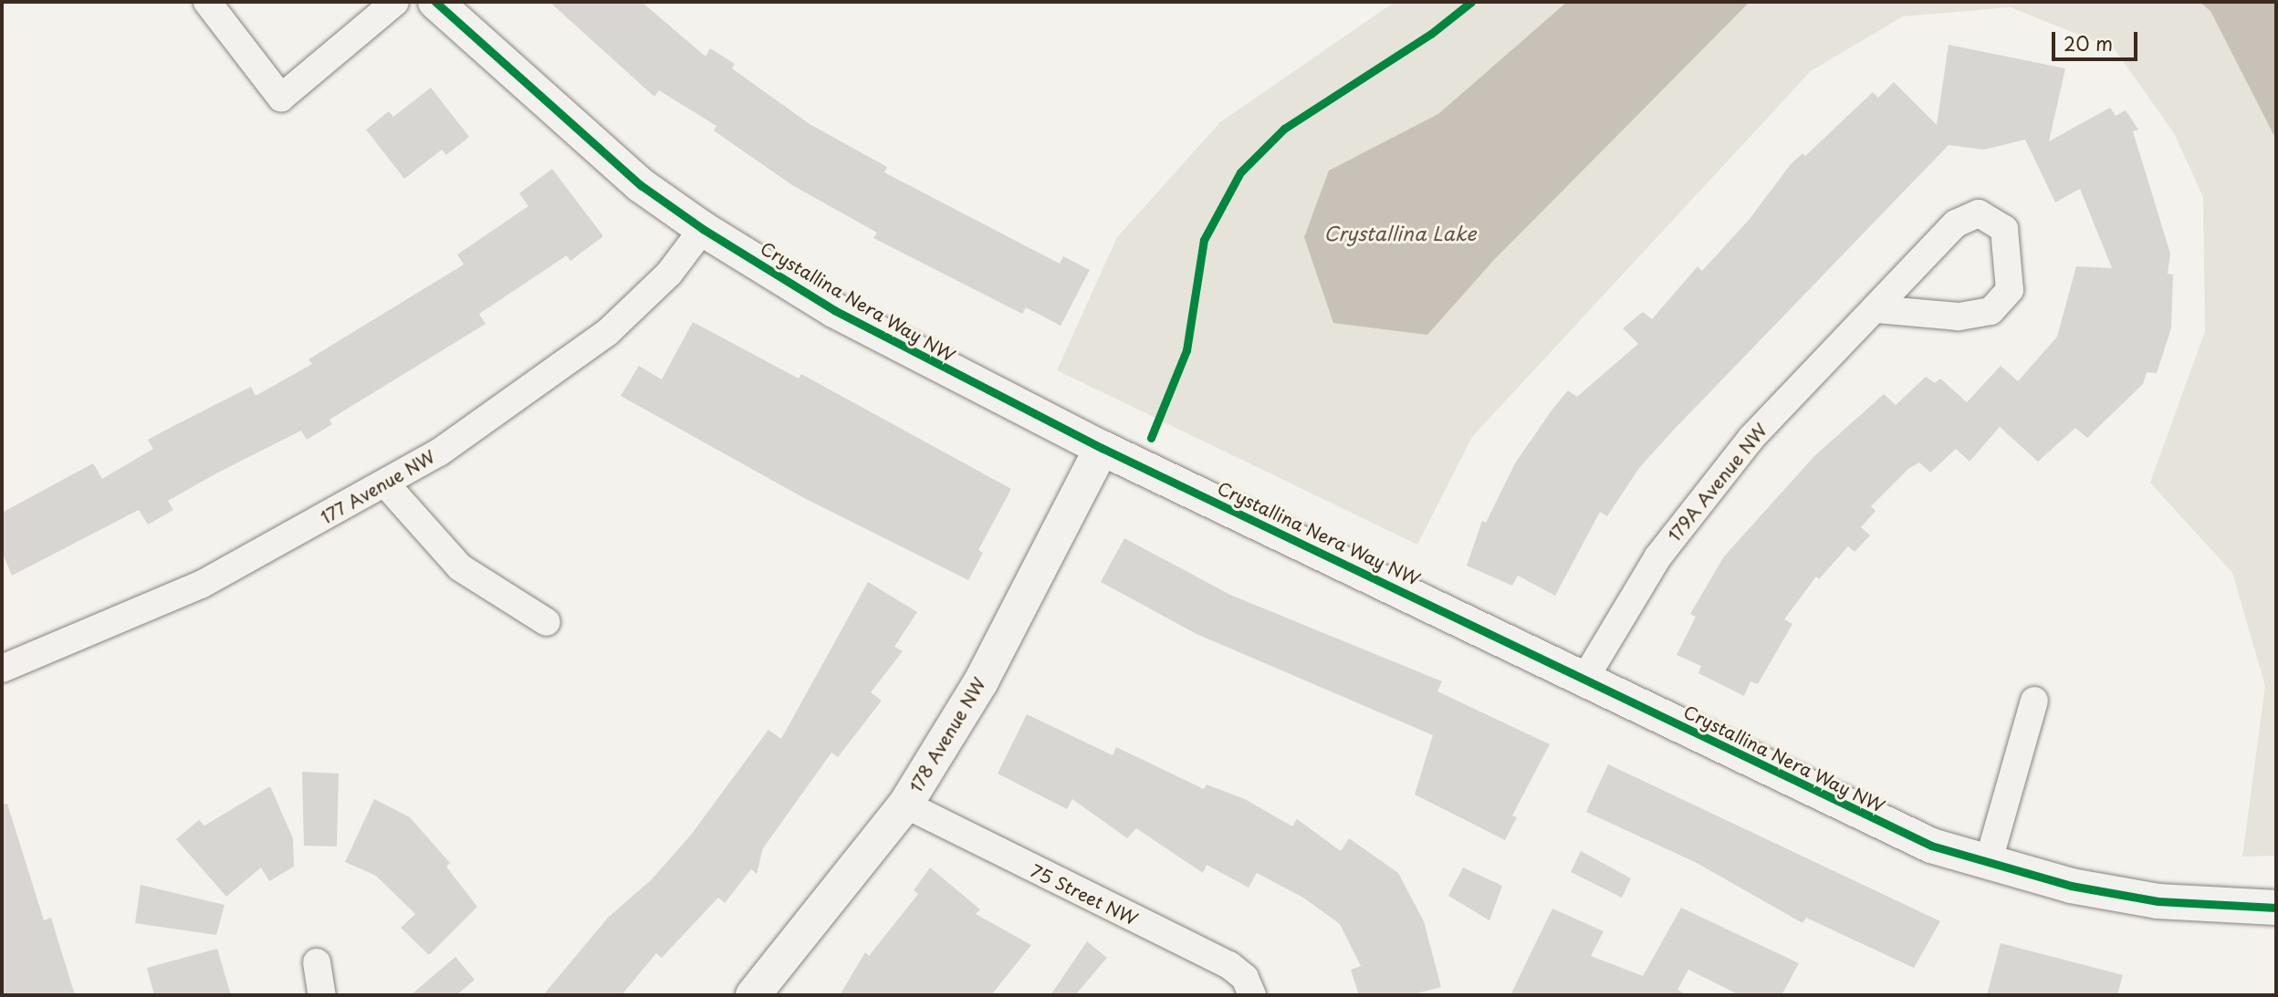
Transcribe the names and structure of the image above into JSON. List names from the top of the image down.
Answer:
{
  "streets": {
    "street": [
      "Crystallina Nera Way NW",
      "179A Avenue NW",
      "177 Avenue NW",
      "178 Avenue NW",
      "75 Street NW"
    ]
  },
  "crossings": [
    ["Crystallina Nera Way NW", "179A Avenue NW"],
    ["Crystallina Nera Way NW", "177 Avenue NW"],
    ["Crystallina Nera Way NW", "178 Avenue NW"],
    ["178 Avenue NW", "75 Street NW"]
  ],
  "water": ["Crystallina Lake"],
  "scale_bar": "20 m"
}
